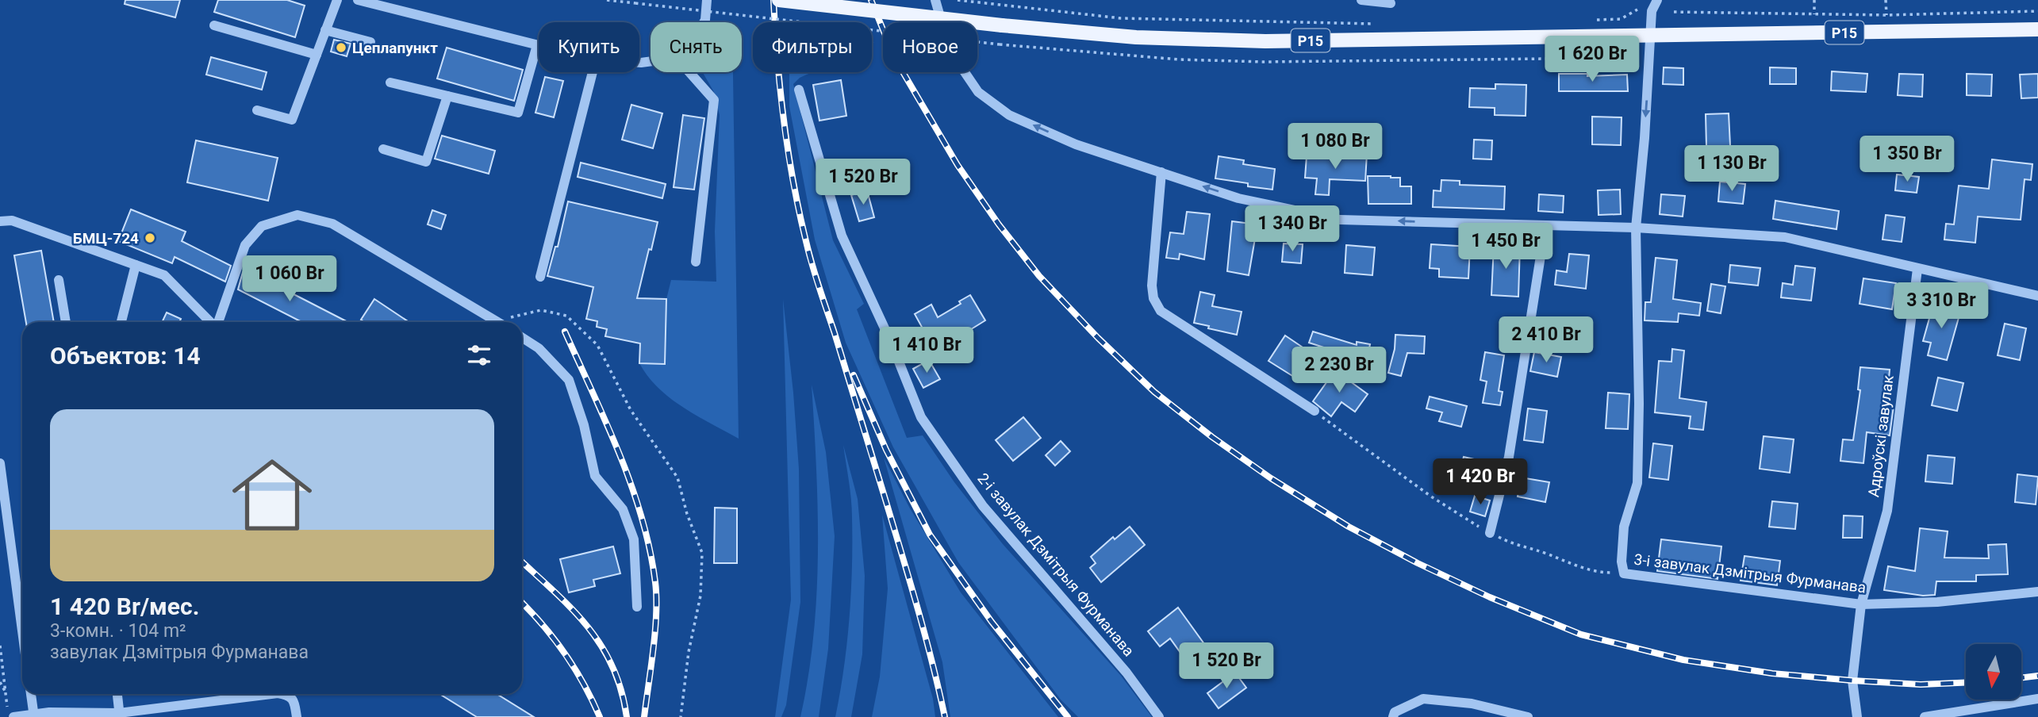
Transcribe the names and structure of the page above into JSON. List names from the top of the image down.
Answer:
{
  "streets": {
    "main road": ["Р15"],
    "street": ["Адроўскі завулак", "2-і завулак Дзмітрыя Фурманава", "3-і завулак Дзмітрыя Фурманава"]
  },
  "crossings": [
    ["Адроўскі завулак", "3-і завулак Дзмітрыя Фурманава"]
  ],
  "places": ["Цеплапункт", "БМЦ-724"],
  "north": "bottom",
  "page": {
    "chip": [
      "Купить",
      "Снять",
      "Фильтры",
      "Новое"
    ],
    "price": [
      "1 620 Br",
      "1 080 Br",
      "1 350 Br",
      "1 130 Br",
      "1 520 Br",
      "1 340 Br",
      "1 450 Br",
      "1 060 Br",
      "3 310 Br",
      "2 410 Br",
      "1 410 Br",
      "2 230 Br",
      "1 420 Br",
      "1 520 Br"
    ],
    "heading": "Объектов: 14",
    "list": [
      {
        "name": "1 420 Br/мес.",
        "note": "3-комн. · 104 m² · завулак Дзмітрыя Фурманава"
      }
    ]
  }
}
